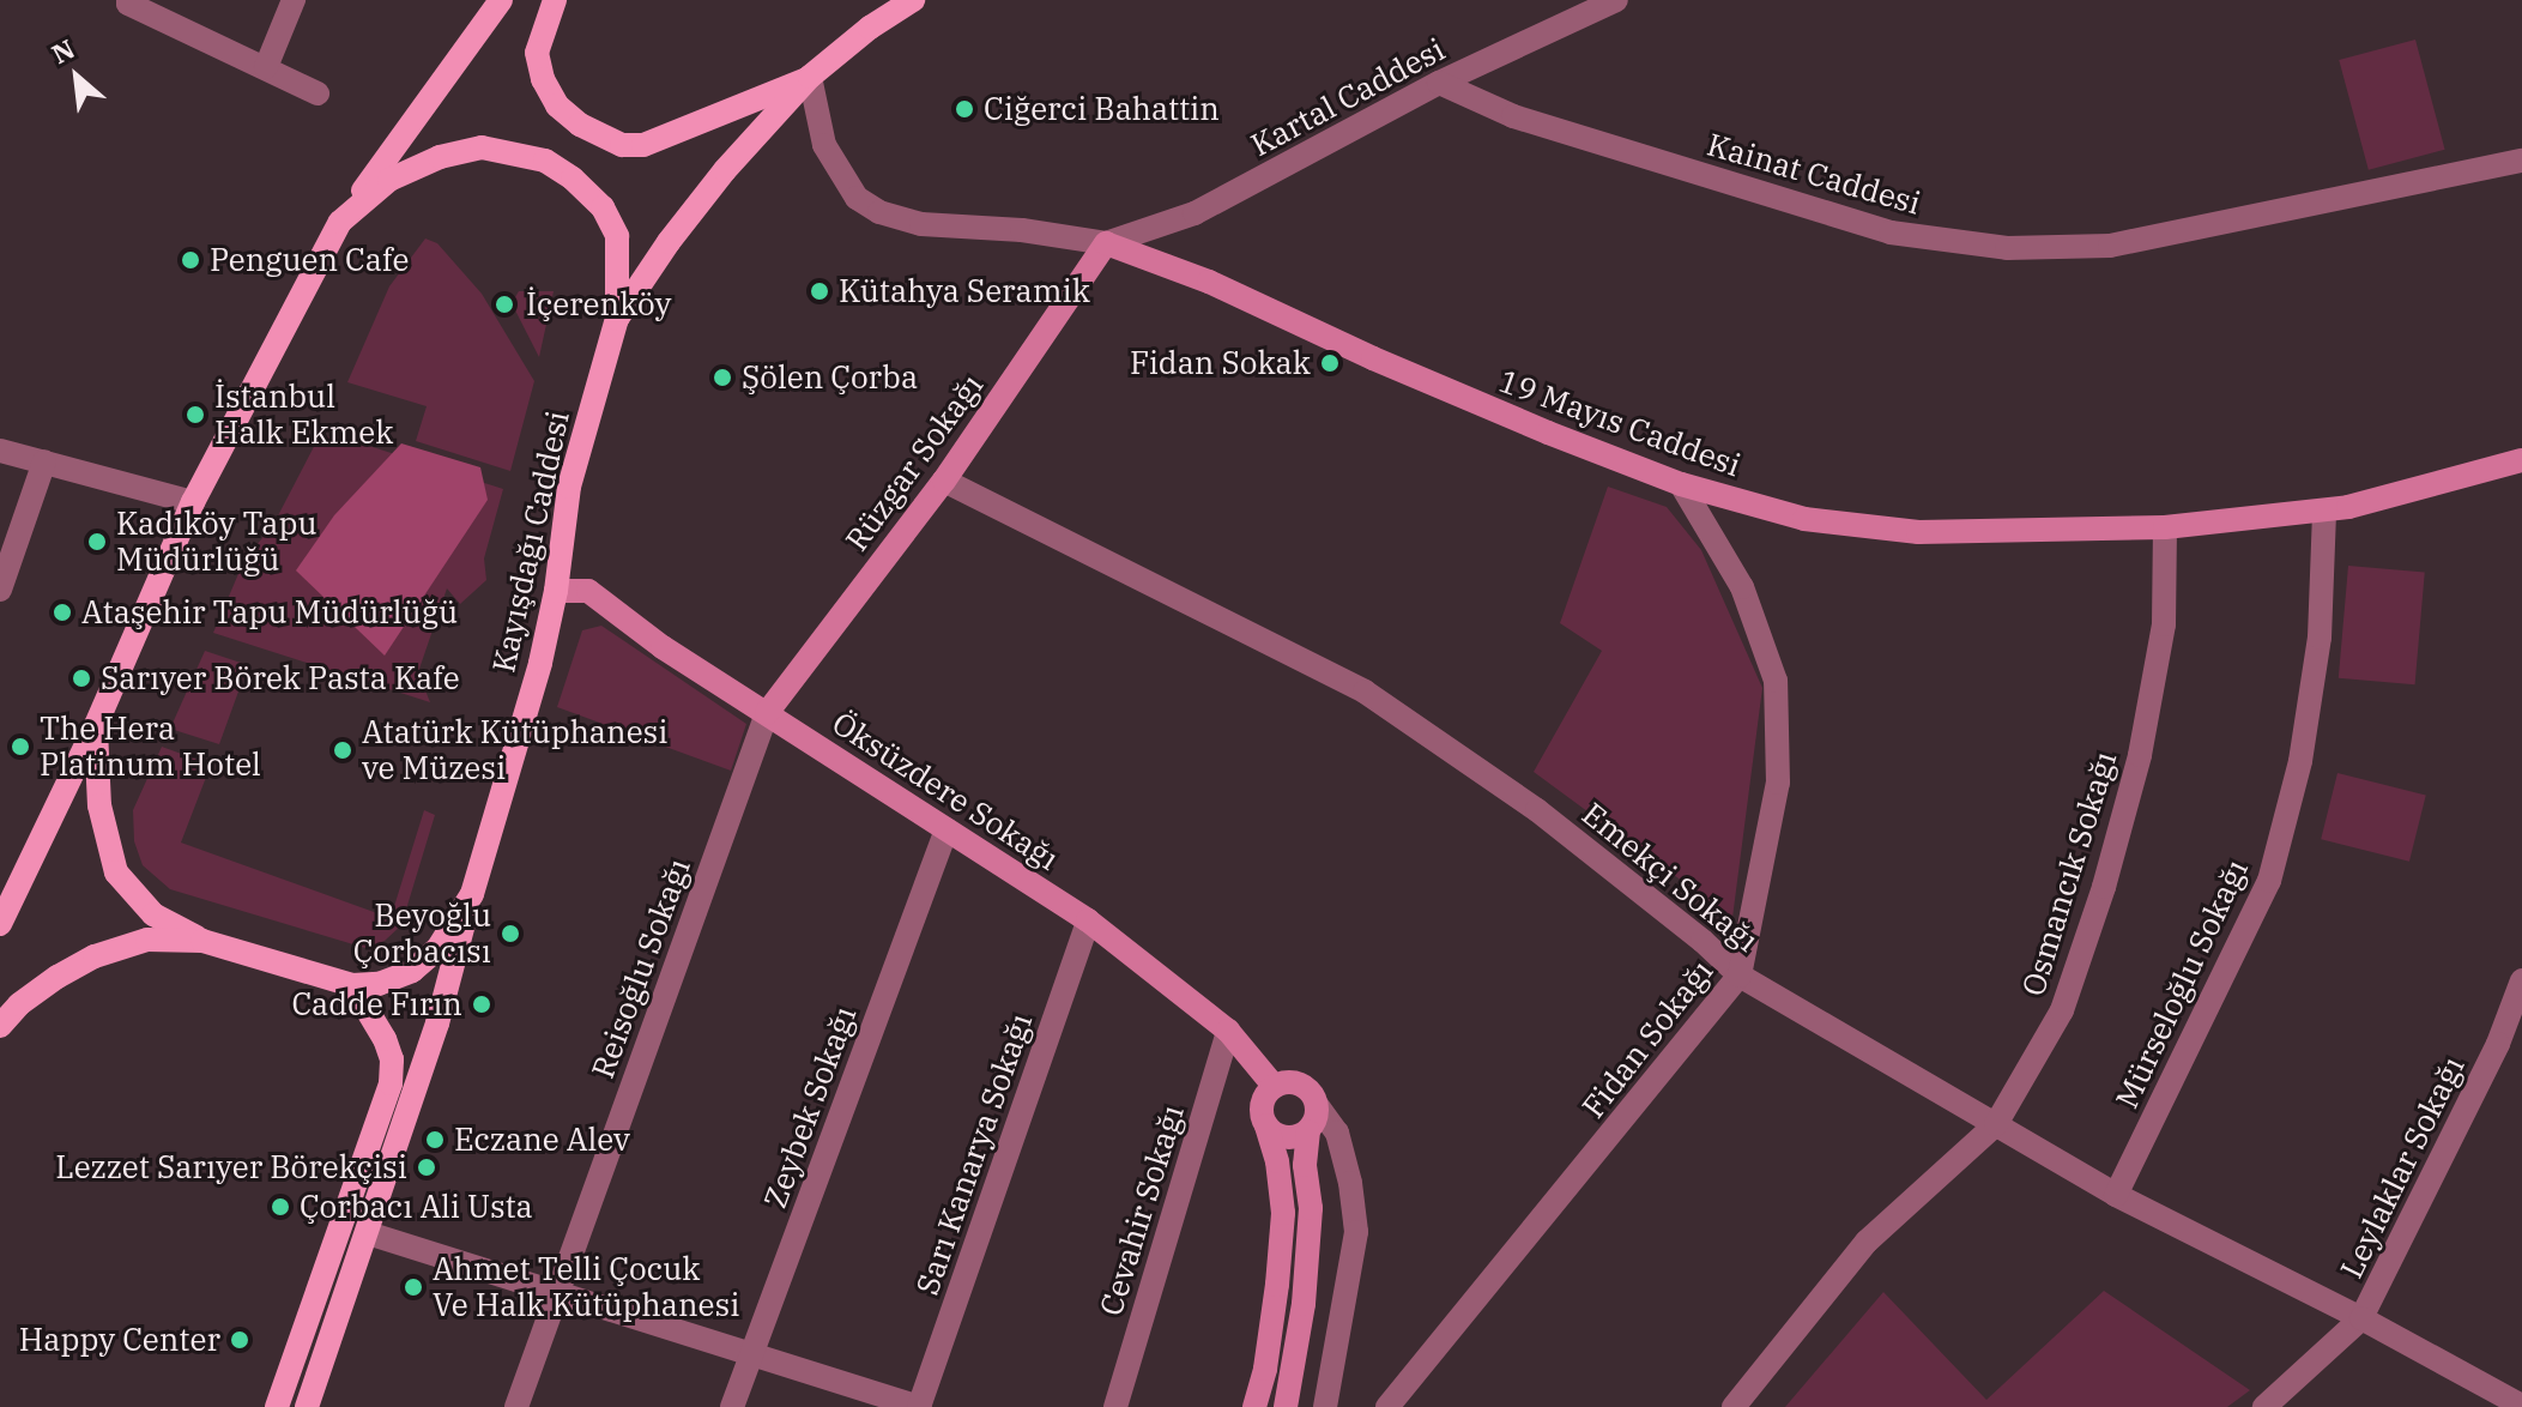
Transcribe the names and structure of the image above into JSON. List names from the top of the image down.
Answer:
{
  "streets": {
    "main road": ["Kayışdağı Caddesi"],
    "street": [
      "Kartal Caddesi",
      "Kainat Caddesi",
      "19 Mayıs Caddesi",
      "Rüzgar Sokağı",
      "Öksüzdere Sokağı",
      "Osmancık Sokağı",
      "Emekçi Sokağı",
      "Reisoğlu Sokağı",
      "Mürseloğlu Sokağı",
      "Fidan Sokağı",
      "Zeybek Sokağı",
      "Sarı Kanarya Sokağı",
      "Leylaklar Sokağı",
      "Cevahir Sokağı"
    ]
  },
  "crossings": [
    ["Kartal Caddesi", "Kainat Caddesi"],
    ["Kartal Caddesi", "19 Mayıs Caddesi"],
    ["Kartal Caddesi", "Rüzgar Sokağı"],
    ["19 Mayıs Caddesi", "Rüzgar Sokağı"],
    ["19 Mayıs Caddesi", "Kayışdağı Caddesi"],
    ["19 Mayıs Caddesi", "Osmancık Sokağı"],
    ["19 Mayıs Caddesi", "Mürseloğlu Sokağı"],
    ["19 Mayıs Caddesi", "Fidan Sokağı"],
    ["Rüzgar Sokağı", "Öksüzdere Sokağı"],
    ["Rüzgar Sokağı", "Emekçi Sokağı"],
    ["Rüzgar Sokağı", "Reisoğlu Sokağı"],
    ["Kayışdağı Caddesi", "Öksüzdere Sokağı"],
    ["Öksüzdere Sokağı", "Reisoğlu Sokağı"],
    ["Öksüzdere Sokağı", "Zeybek Sokağı"],
    ["Öksüzdere Sokağı", "Sarı Kanarya Sokağı"],
    ["Öksüzdere Sokağı", "Cevahir Sokağı"],
    ["Osmancık Sokağı", "Emekçi Sokağı"],
    ["Emekçi Sokağı", "Mürseloğlu Sokağı"],
    ["Emekçi Sokağı", "Fidan Sokağı"],
    ["Emekçi Sokağı", "Leylaklar Sokağı"]
  ],
  "places": [
    "Ciğerci Bahattin",
    "Penguen Cafe",
    "Kütahya Seramik",
    "İçerenköy",
    "Fidan Sokak",
    "Şölen Çorba",
    "İstanbul Halk Ekmek",
    "Kadıköy Tapu Müdürlüğü",
    "Ataşehir Tapu Müdürlüğü",
    "Sarıyer Börek Pasta Kafe",
    "The Hera Platinum Hotel",
    "Atatürk Kütüphanesi ve Müzesi",
    "Beyoğlu Çorbacısı",
    "Cadde Fırın",
    "Eczane Alev",
    "Lezzet Sarıyer Börekçisi",
    "Çorbacı Ali Usta",
    "Ahmet Telli Çocuk Ve Halk Kütüphanesi",
    "Happy Center"
  ],
  "north": "top left"
}
